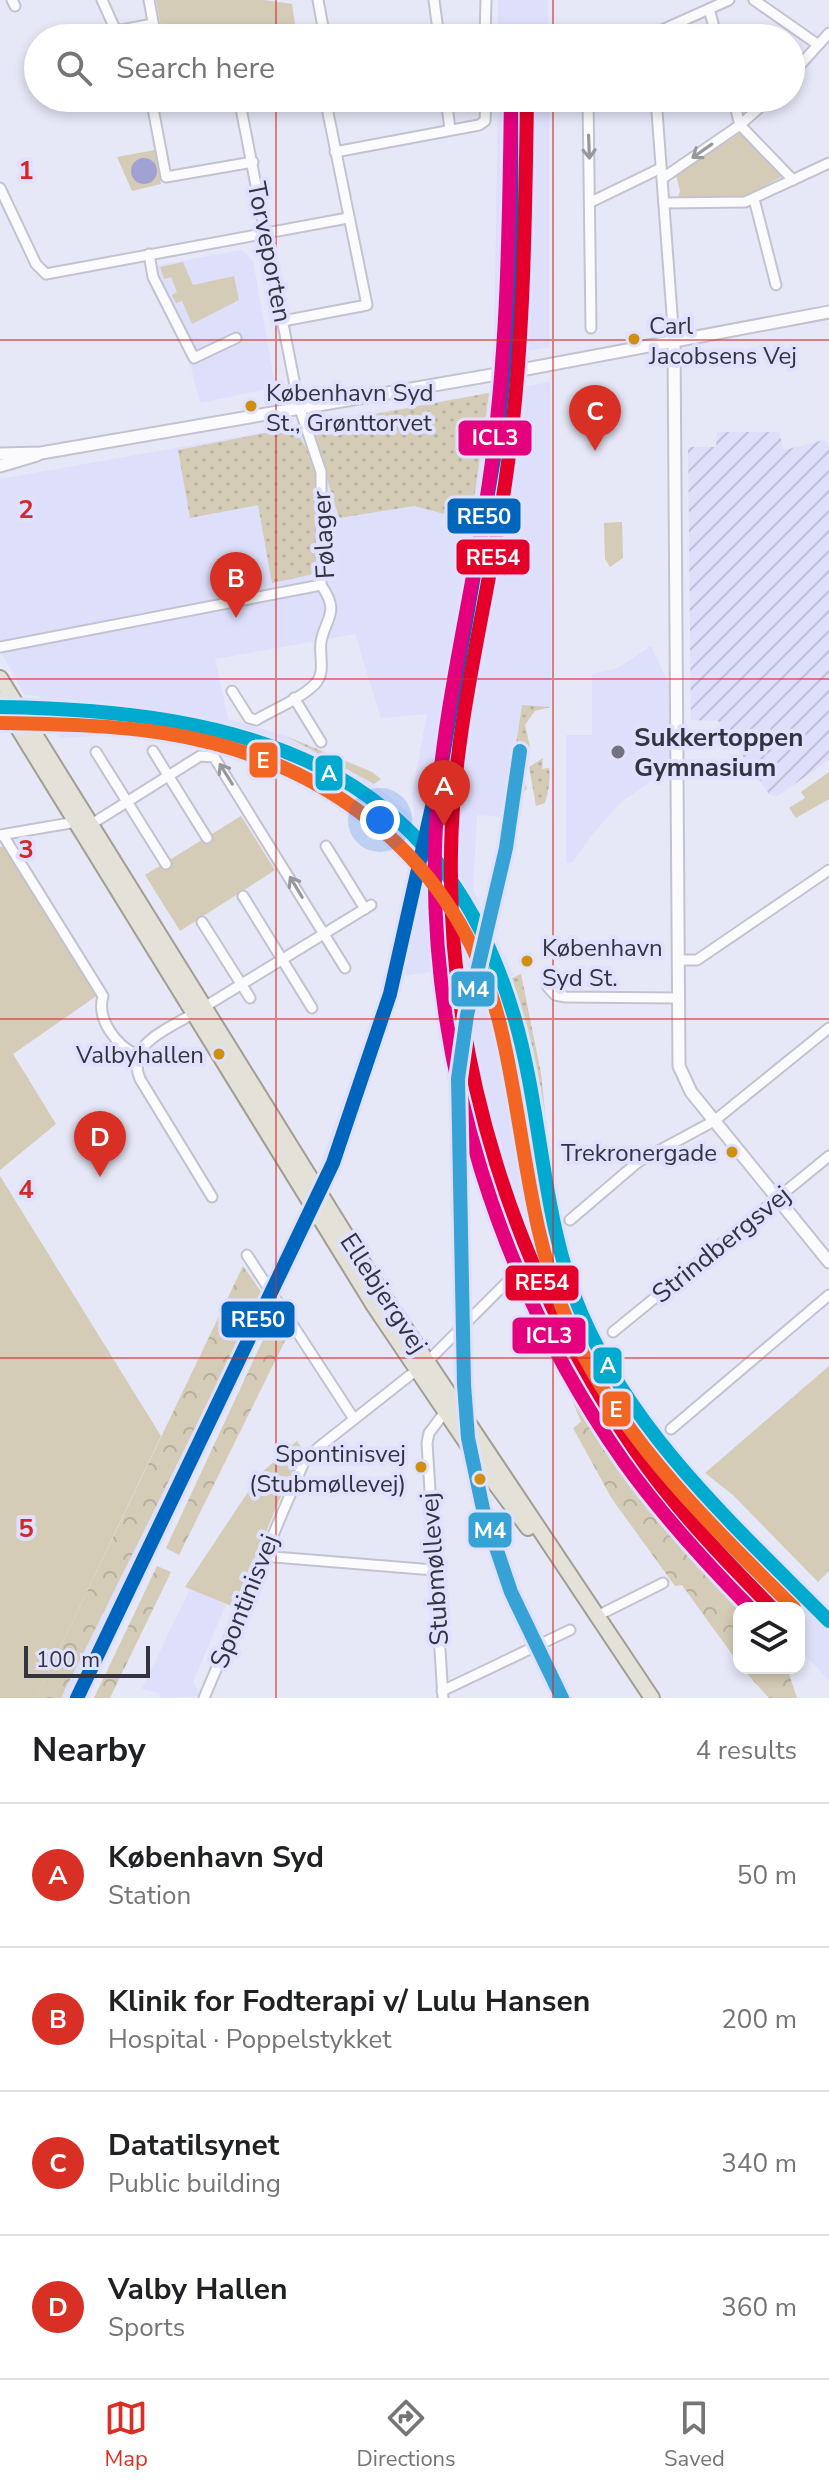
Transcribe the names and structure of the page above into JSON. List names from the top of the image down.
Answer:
{
  "streets": {
    "main road": ["Ellebjergvej"],
    "street": [
      "Torveporten",
      "Følager",
      "Strindbergsvej",
      "Stubmøllevej",
      "Spontinisvej"
    ]
  },
  "crossings": [
    ["Torveporten", "Følager"],
    ["Ellebjergvej", "Stubmøllevej"],
    ["Ellebjergvej", "Spontinisvej"]
  ],
  "places": [
    "Carl Jacobsens Vej",
    "København Syd St., Grønttorvet",
    "Sukkertoppen Gymnasium",
    "København Syd St.",
    "Valbyhallen",
    "Trekronergade",
    "Spontinisvej (Stubmøllevej)"
  ],
  "lines": [
    "transit line RE50",
    "transit line RE54",
    "transit line ICL3",
    "transit line A",
    "transit line E",
    "transit line M4"
  ],
  "scale_bar": "100 m",
  "page": {
    "search": "Search here",
    "pins": [
      "C",
      "B",
      "A",
      "D"
    ],
    "scale": "100 m",
    "heading": ["Nearby", "4 results"],
    "list": [
      {
        "mark": "A",
        "name": "København Syd",
        "note": "Station",
        "value": "50 m"
      },
      {
        "mark": "B",
        "name": "Klinik for Fodterapi v/ Lulu Hansen",
        "note": "Hospital · Poppelstykket",
        "value": "200 m"
      },
      {
        "mark": "C",
        "name": "Datatilsynet",
        "note": "Public building",
        "value": "340 m"
      },
      {
        "mark": "D",
        "name": "Valby Hallen",
        "note": "Sports",
        "value": "360 m"
      }
    ],
    "nav": ["Map", "Directions", "Saved"]
  },
  "grid": {
    "rows": [
      "1",
      "2",
      "3",
      "4",
      "5"
    ]
  }
}
